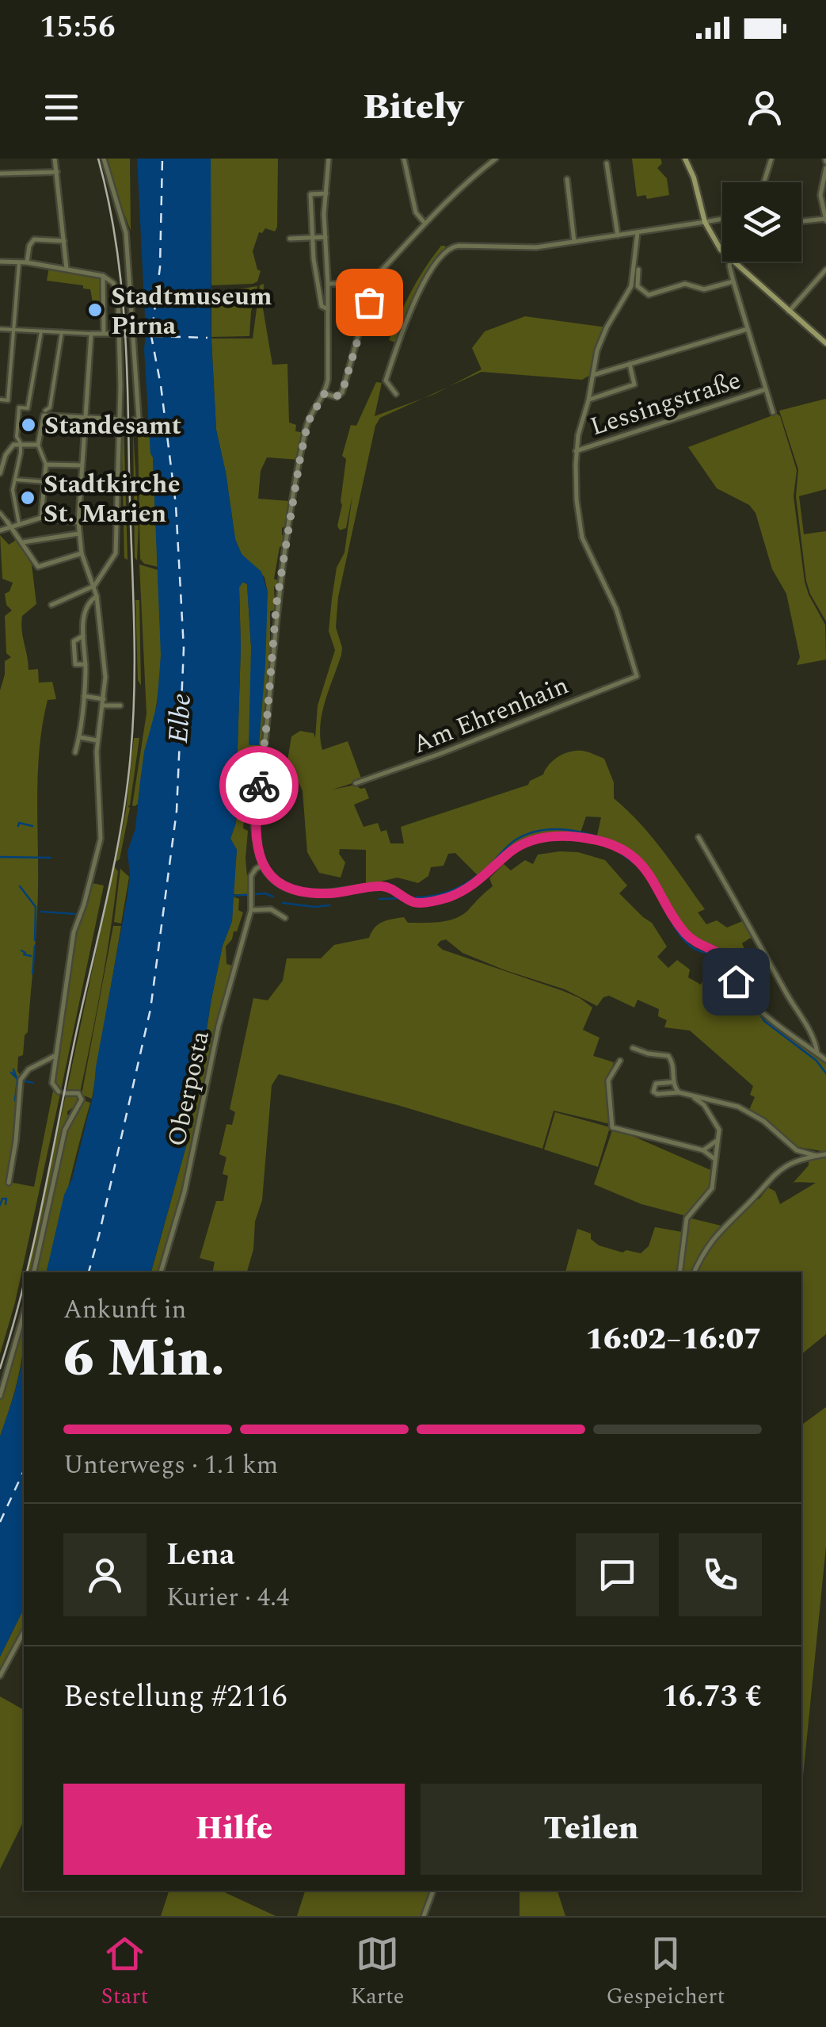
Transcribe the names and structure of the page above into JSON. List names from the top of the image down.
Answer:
{
  "streets": {
    "street": ["Lessingstraße", "Am Ehrenhain", "Oberposta"]
  },
  "crossings": [
    ["Lessingstraße", "Am Ehrenhain"]
  ],
  "water": ["Elbe"],
  "places": ["Stadtmuseum Pirna", "Standesamt", "Stadtkirche St. Marien"],
  "page": {
    "status": "15:56",
    "header": "Bitely",
    "heading": ["6 Min.", "Ankunft in", "16:02–16:07"],
    "panel": [
      "Lena",
      "Kurier · 4.4",
      "Bestellung #2116",
      "16.73 €"
    ],
    "bar": "Unterwegs · 1.1 km",
    "buttons": ["Hilfe", "Teilen"],
    "tabs": ["Start", "Karte", "Gespeichert"]
  }
}
